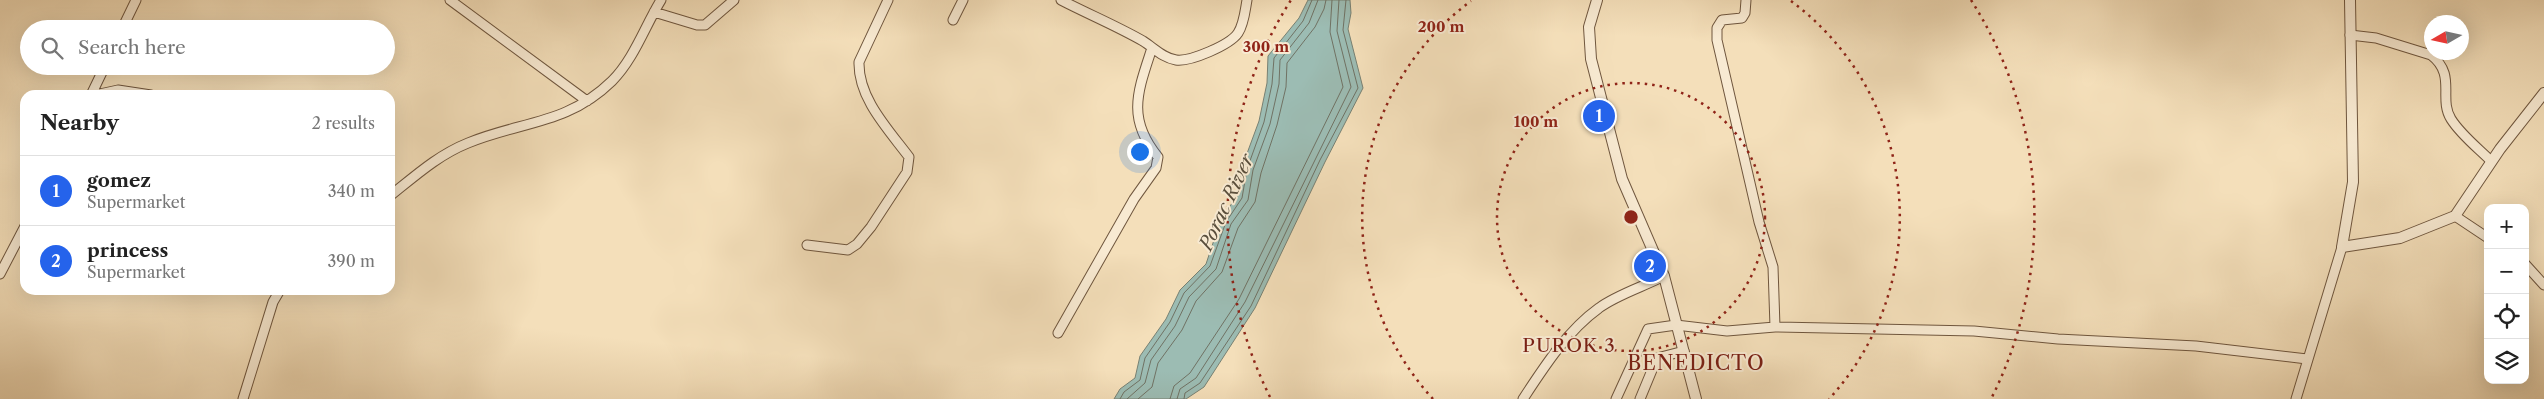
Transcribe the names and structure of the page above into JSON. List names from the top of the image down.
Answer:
{
  "districts": ["PUROK 3", "BENEDICTO"],
  "water": ["Porac River"],
  "north": "left",
  "page": {
    "search": "Search here",
    "heading": ["Nearby", "2 results"],
    "pins": ["1", "2"],
    "list": [
      {
        "mark": "1",
        "name": "gomez",
        "note": "Supermarket",
        "value": "340 m"
      },
      {
        "mark": "2",
        "name": "princess",
        "note": "Supermarket",
        "value": "390 m"
      }
    ],
    "map_buttons": ["+", "−"]
  },
  "rings": ["200 m", "300 m", "100 m"]
}
